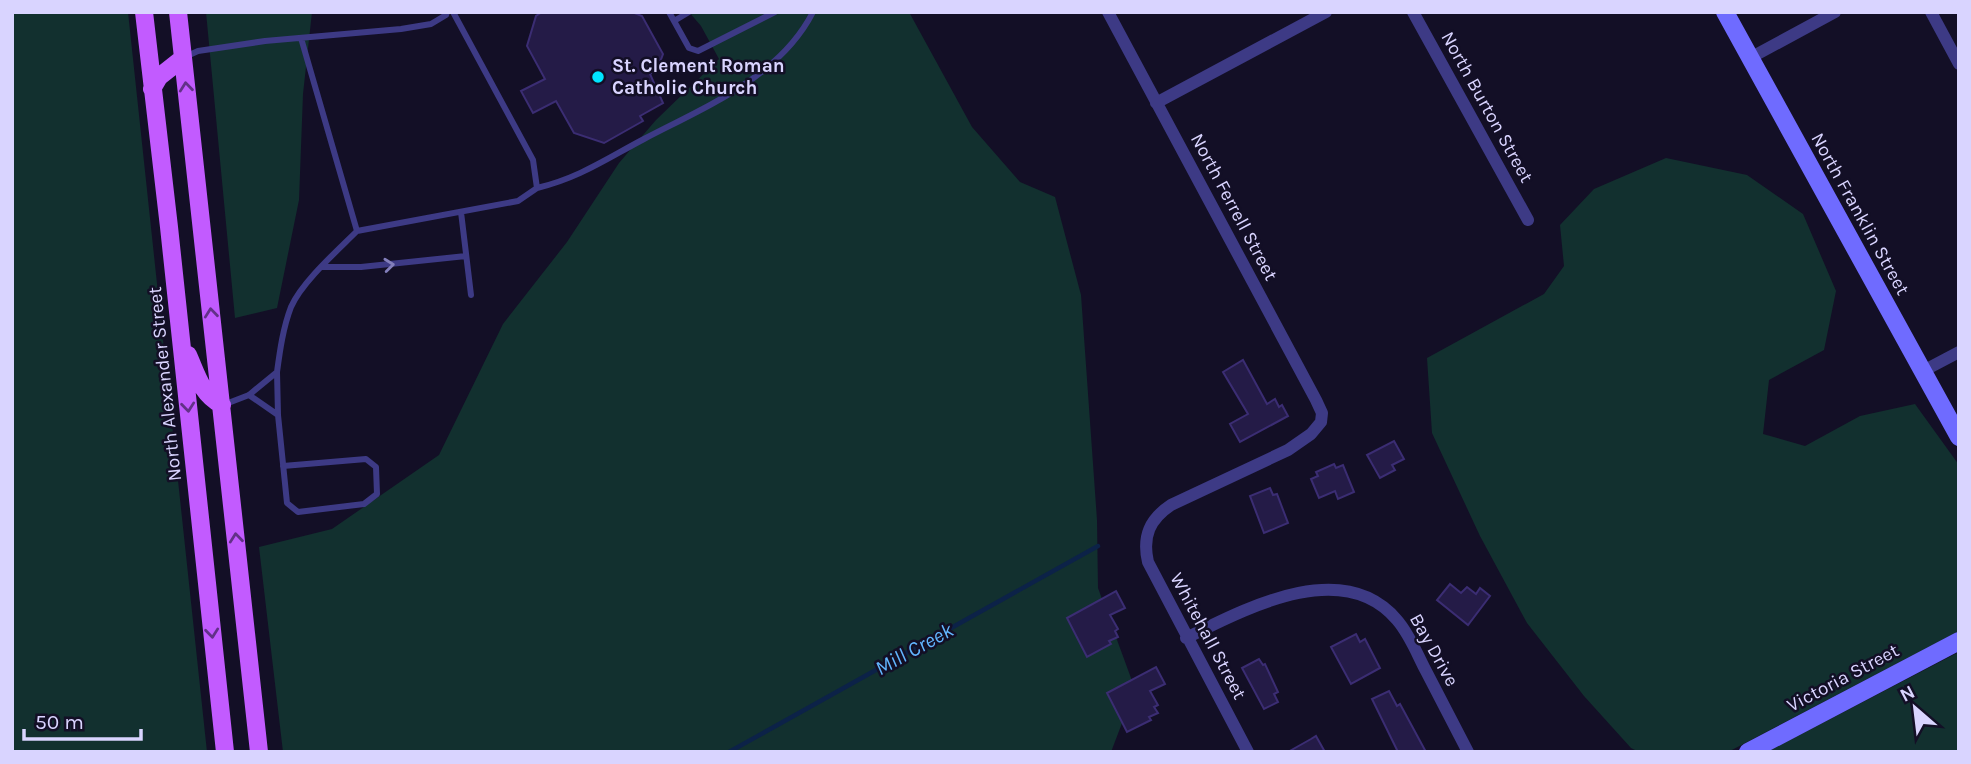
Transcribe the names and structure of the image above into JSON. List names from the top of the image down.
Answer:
{
  "streets": {
    "main road": ["North Alexander Street"],
    "street": [
      "North Burton Street",
      "North Ferrell Street",
      "North Franklin Street",
      "Whitehall Street",
      "Bay Drive",
      "Victoria Street"
    ]
  },
  "crossings": [
    ["North Ferrell Street", "Whitehall Street"],
    ["Whitehall Street", "Bay Drive"]
  ],
  "water": ["Mill Creek"],
  "places": ["St. Clement Roman Catholic Church"],
  "scale_bar": "50 m",
  "north": "top left"
}
